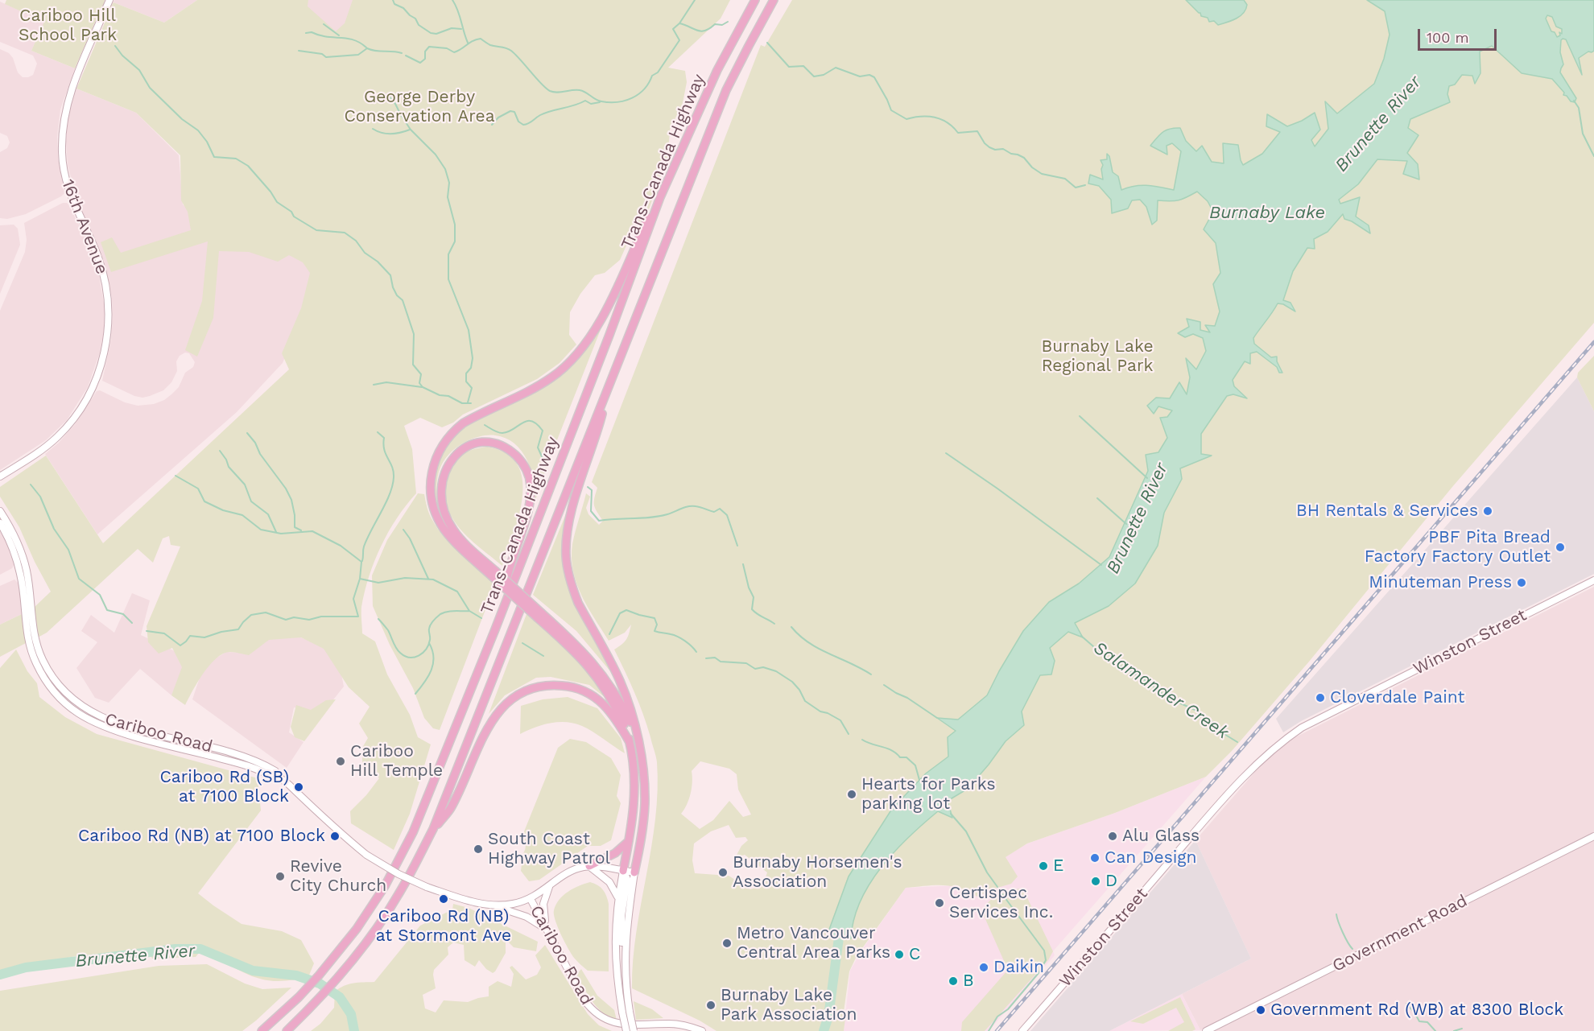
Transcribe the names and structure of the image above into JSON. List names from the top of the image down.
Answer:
{
  "streets": {
    "highway": ["Trans-Canada Highway"],
    "street": [
      "16th Avenue",
      "Winston Street",
      "Cariboo Road",
      "Government Road"
    ]
  },
  "water": ["Brunette River", "Burnaby Lake", "Salamander Creek"],
  "parks": ["Cariboo Hill School Park", "George Derby Conservation Area", "Burnaby Lake Regional Park"],
  "places": [
    "BH Rentals & Services",
    "PBF Pita Bread Factory Factory Outlet",
    "Minuteman Press",
    "Cloverdale Paint",
    "Cariboo Hill Temple",
    "Cariboo Rd (SB) at 7100 Block",
    "Hearts for Parks parking lot",
    "Cariboo Rd (NB) at 7100 Block",
    "Alu Glass",
    "South Coast Highway Patrol",
    "Can Design",
    "E",
    "Burnaby Horsemen's Association",
    "Revive City Church",
    "D",
    "Cariboo Rd (NB) at Stormont Ave",
    "Certispec Services Inc.",
    "Metro Vancouver Central Area Parks",
    "C",
    "Daikin",
    "B",
    "Burnaby Lake Park Association",
    "Government Rd (WB) at 8300 Block"
  ],
  "scale_bar": "100 m"
}
